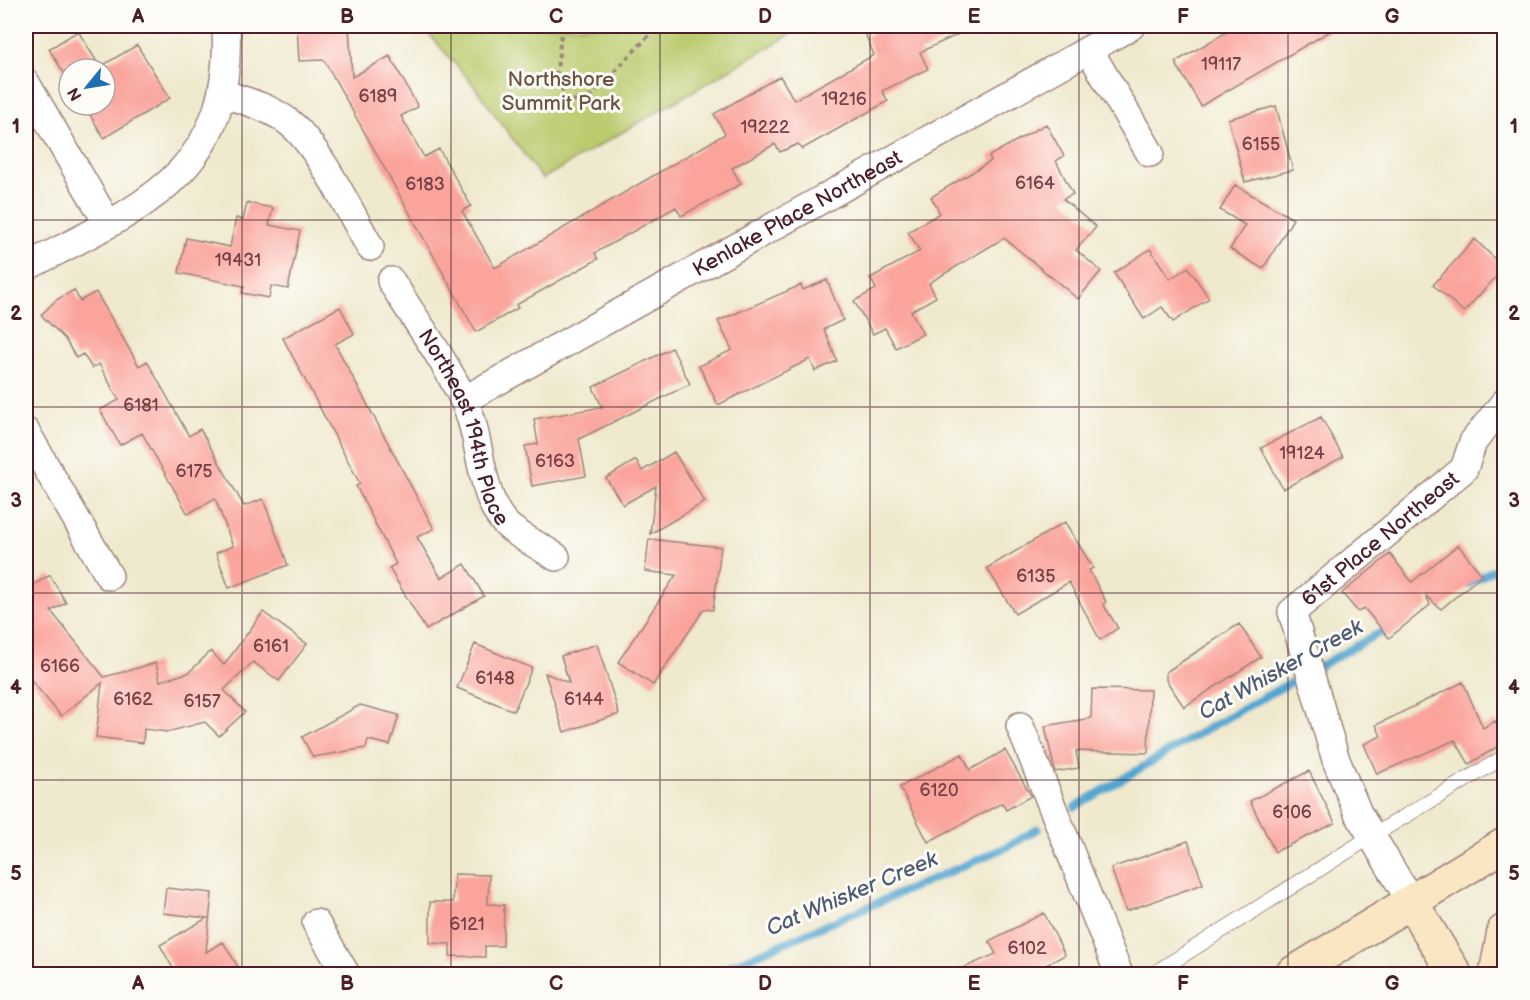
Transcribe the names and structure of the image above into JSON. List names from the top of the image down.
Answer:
{
  "streets": {
    "street": ["Kenlake Place Northeast", "Northeast 194th Place", "61st Place Northeast"]
  },
  "crossings": [
    ["Kenlake Place Northeast", "Northeast 194th Place"]
  ],
  "water": ["Cat Whisker Creek"],
  "parks": ["Northshore Summit Park"],
  "house_numbers": [
    "19117",
    "6189",
    "19216",
    "19222",
    "6155",
    "6164",
    "6183",
    "19431",
    "6181",
    "19124",
    "6163",
    "6175",
    "6135",
    "6161",
    "6166",
    "6148",
    "6162",
    "6144",
    "6157",
    "6120",
    "6106",
    "6121",
    "6102"
  ],
  "north": "bottom left",
  "grid": {
    "columns": [
      "A",
      "B",
      "C",
      "D",
      "E",
      "F",
      "G"
    ],
    "rows": [
      "1",
      "2",
      "3",
      "4",
      "5"
    ]
  }
}
